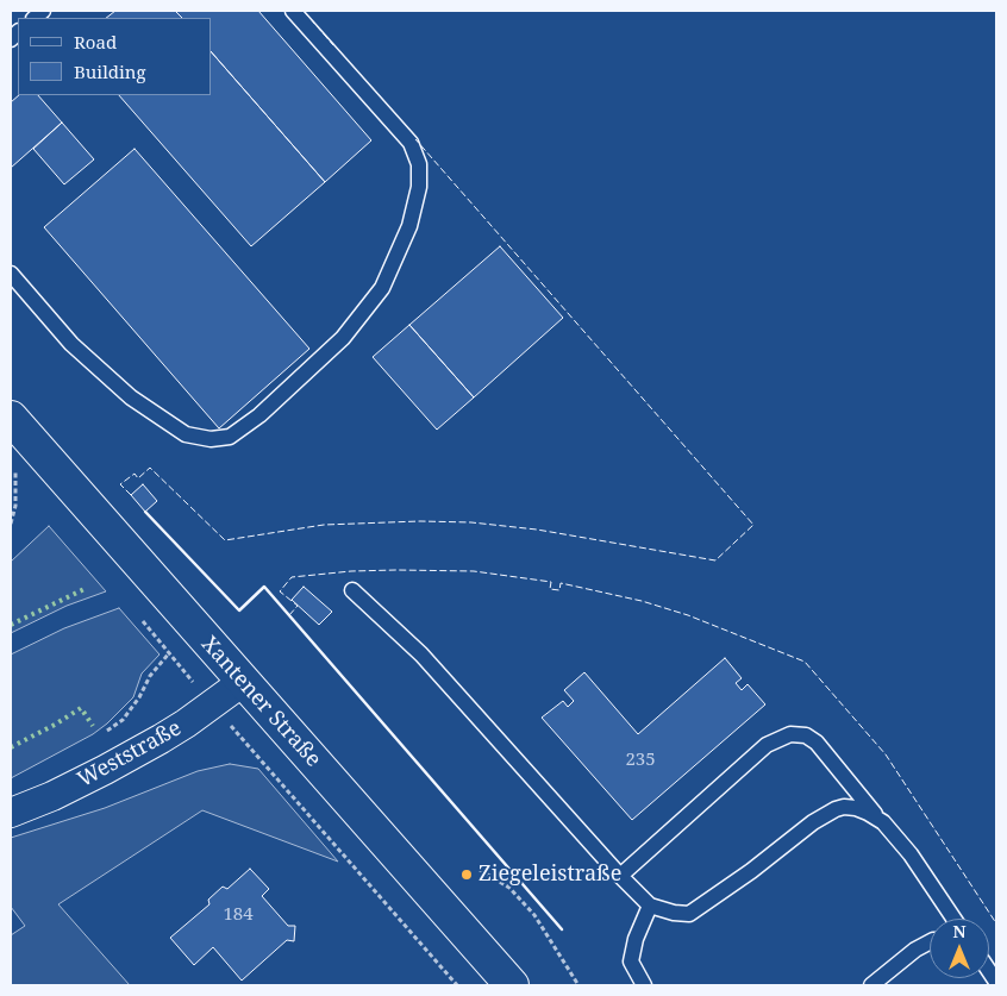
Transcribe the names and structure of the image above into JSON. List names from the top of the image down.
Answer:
{
  "streets": {
    "main road": ["Xantener Straße"],
    "street": ["Weststraße"]
  },
  "crossings": [
    ["Xantener Straße", "Weststraße"]
  ],
  "places": ["Ziegeleistraße"],
  "house_numbers": ["235", "184"],
  "legend": ["Road", "Building"],
  "north": "top"
}
